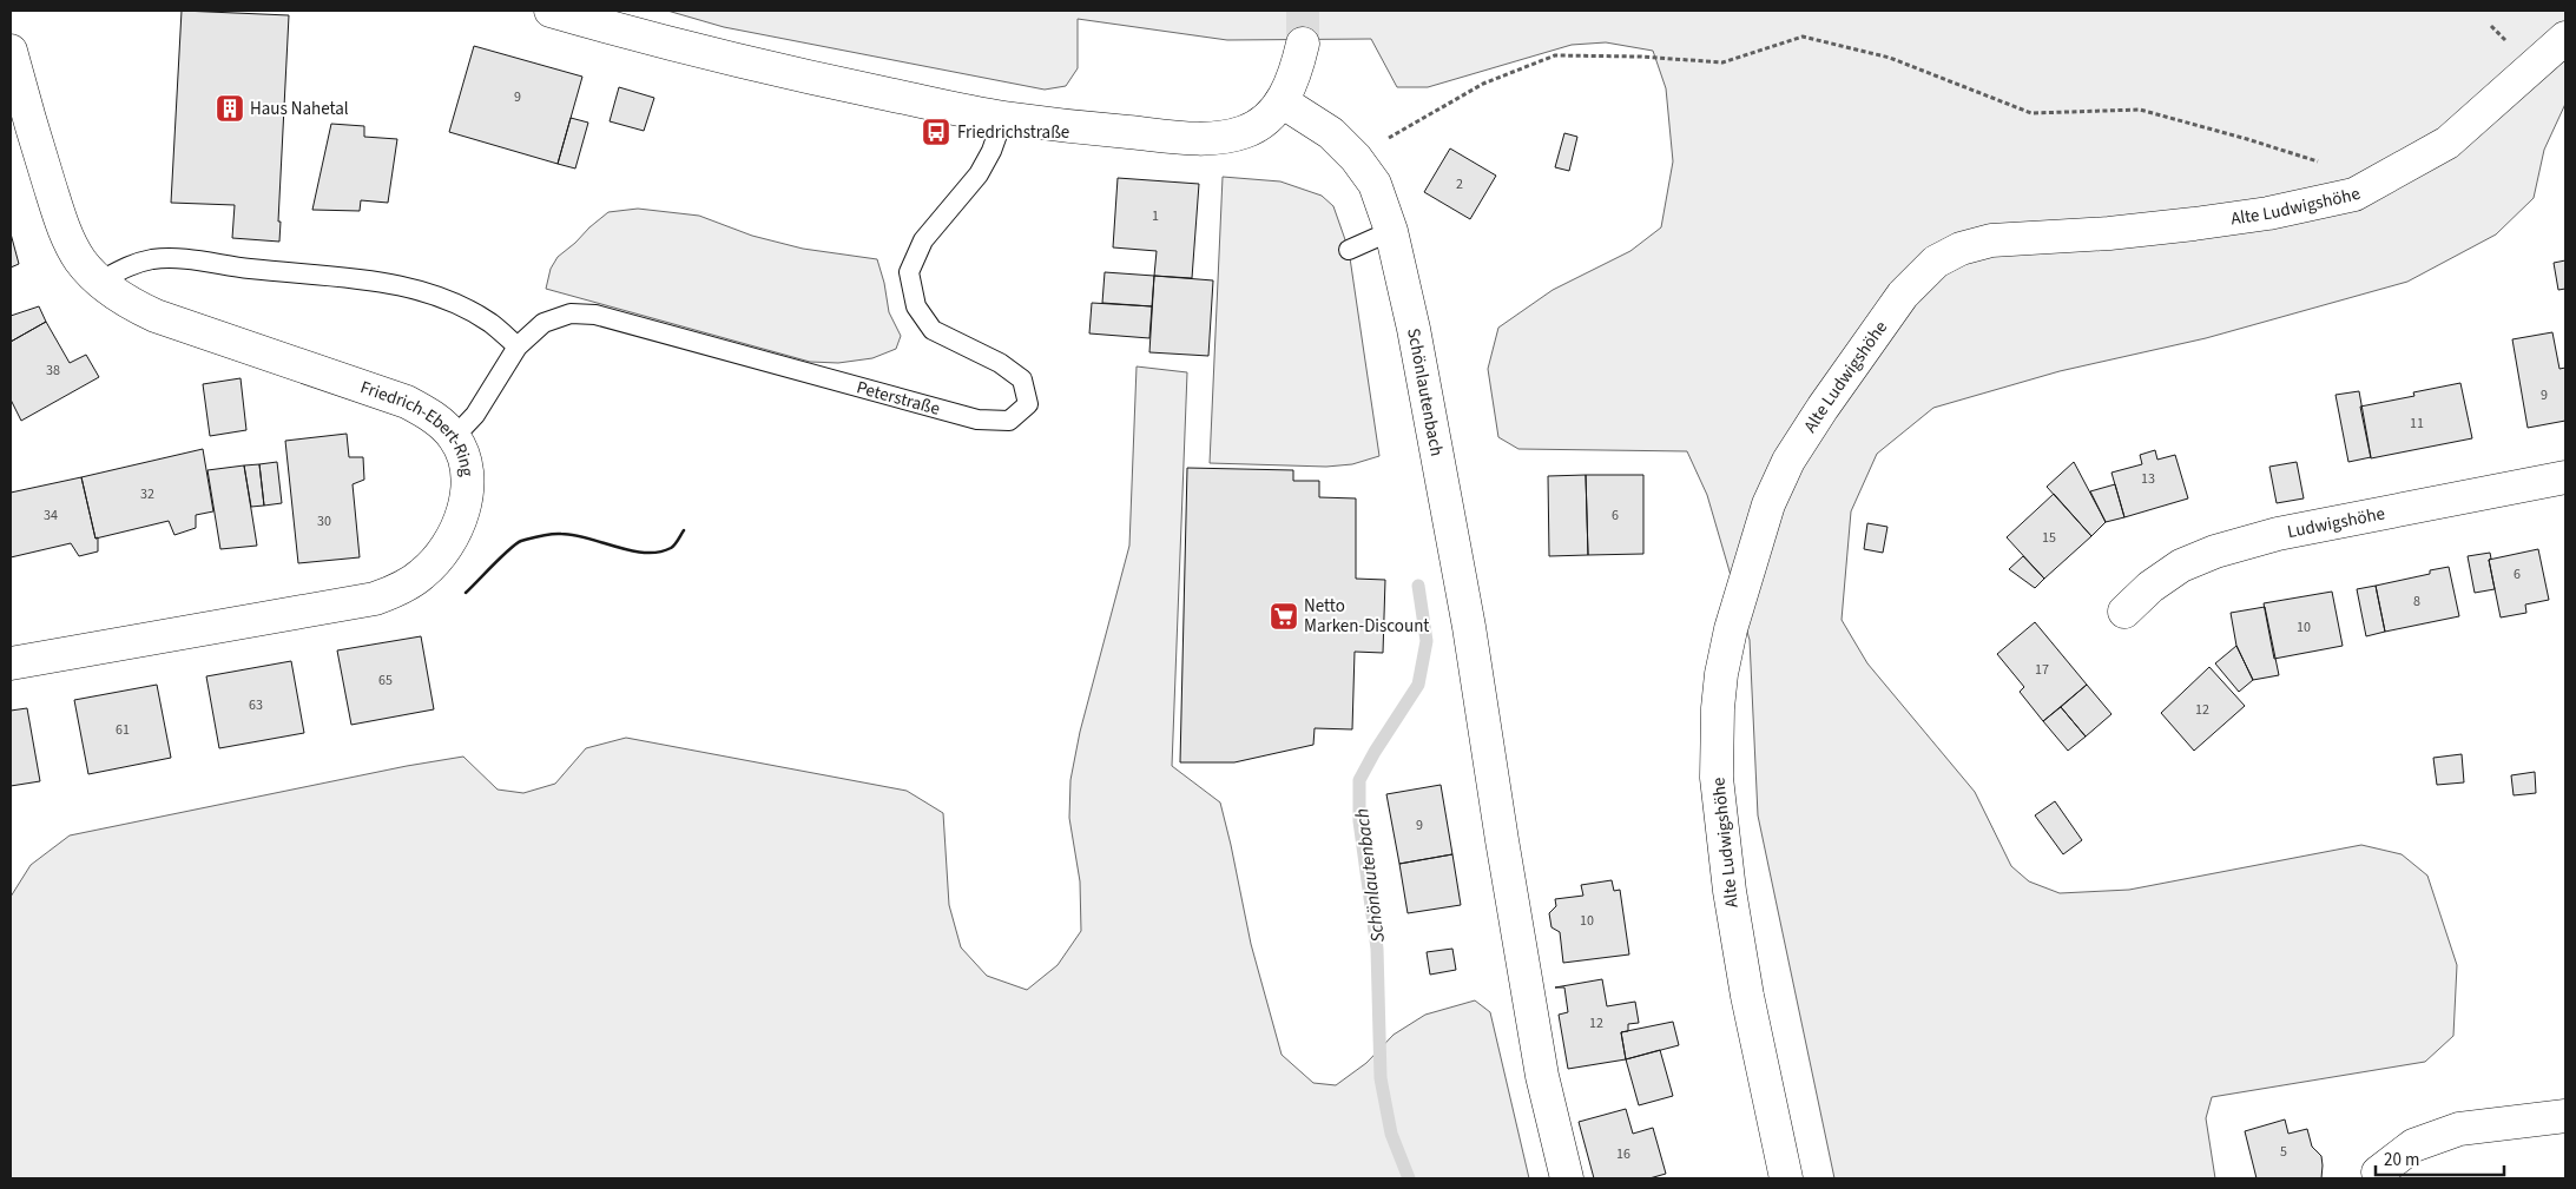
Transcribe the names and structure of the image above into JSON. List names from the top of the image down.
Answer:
{
  "streets": {
    "street": [
      "Alte Ludwigshöhe",
      "Schönlautenbach",
      "Friedrich-Ebert-Ring",
      "Ludwigshöhe"
    ],
    "lane": ["Peterstraße"]
  },
  "crossings": [
    ["Peterstraße", "Friedrich-Ebert-Ring"]
  ],
  "water": ["Schönlautenbach"],
  "places": {
    "building": ["Haus Nahetal"],
    "bus stop": ["Friedrichstraße"],
    "supermarket": ["Netto Marken-Discount"]
  },
  "house_numbers": [
    "9",
    "2",
    "1",
    "38",
    "9",
    "11",
    "13",
    "32",
    "34",
    "6",
    "30",
    "15",
    "6",
    "8",
    "10",
    "17",
    "65",
    "63",
    "12",
    "61",
    "9",
    "10",
    "12",
    "5",
    "16"
  ],
  "scale_bar": "20 m"
}
